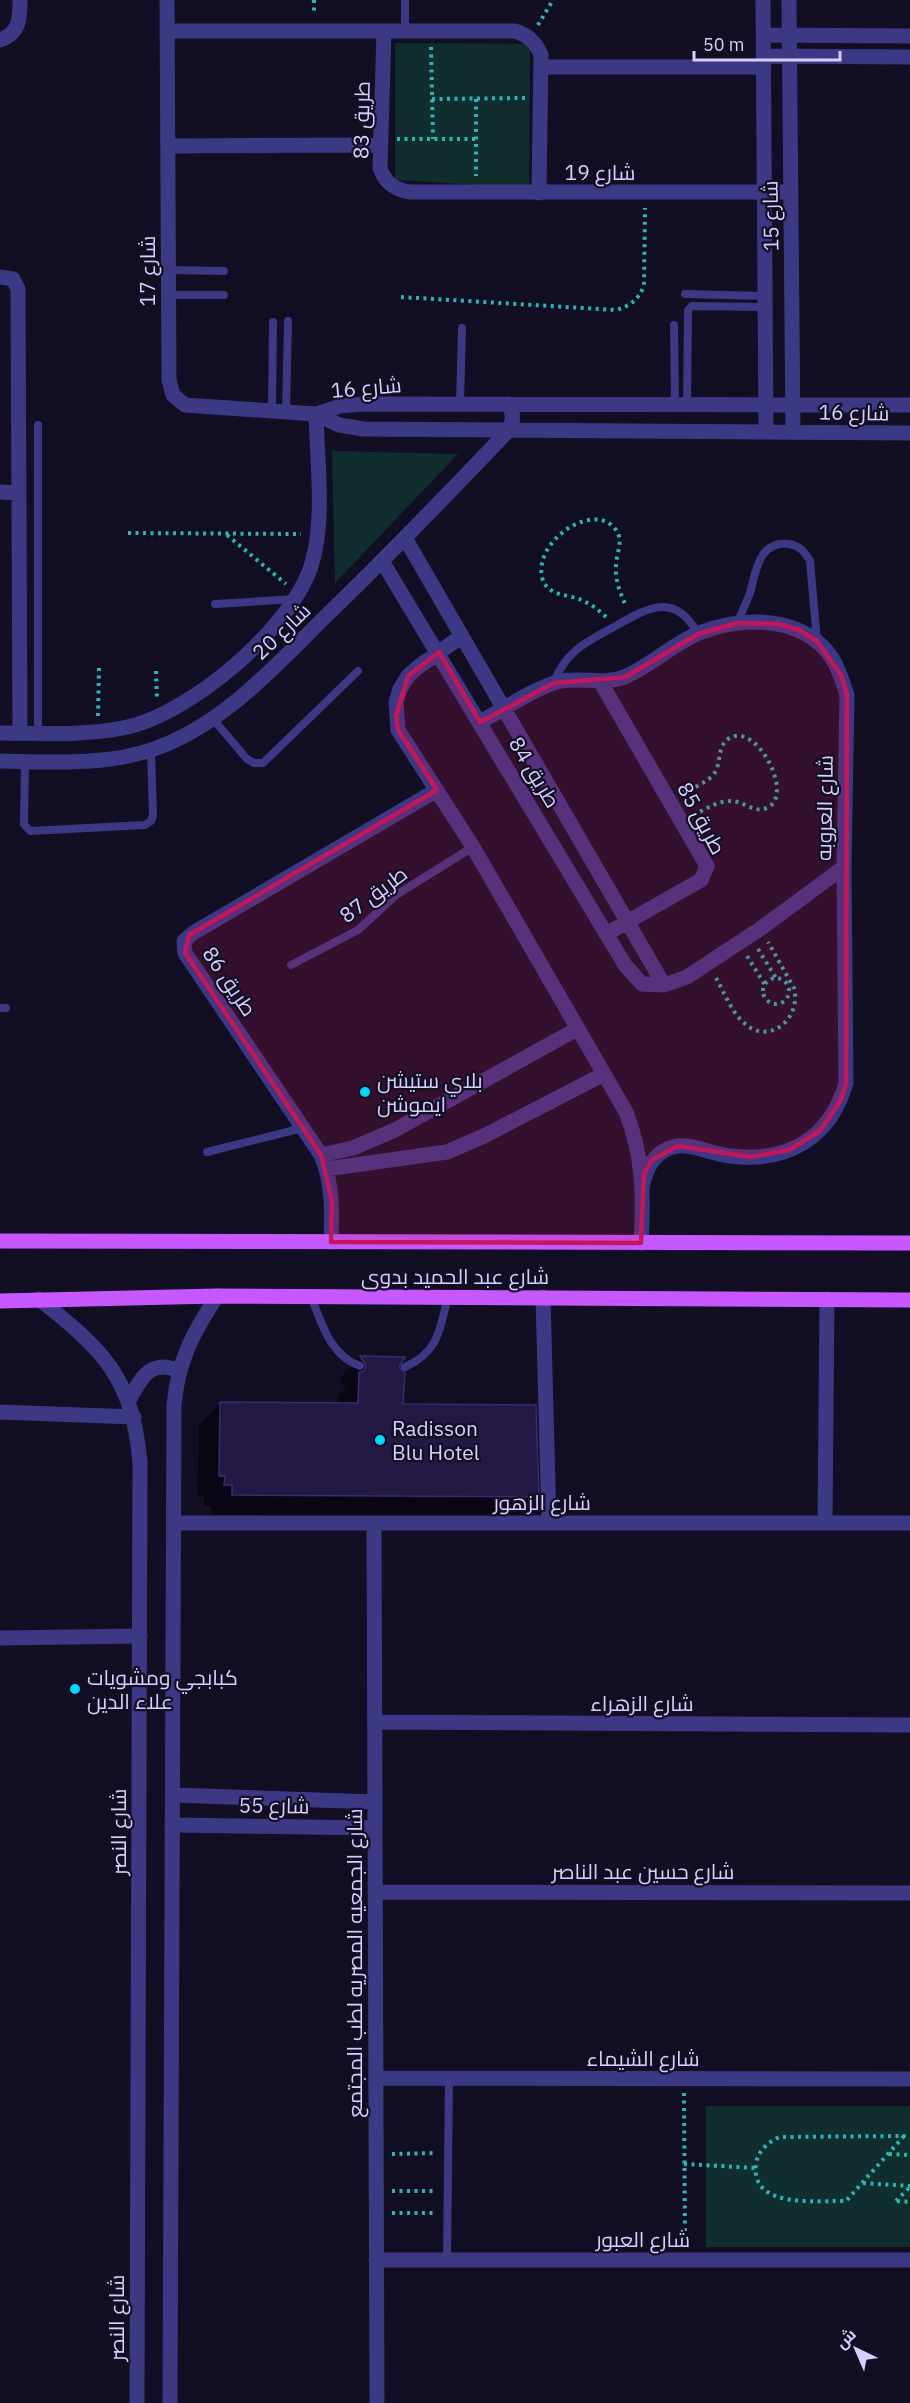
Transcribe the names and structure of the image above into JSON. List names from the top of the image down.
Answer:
{
  "streets": {
    "main road": ["شارع عبد الحميد بدوى"],
    "street": [
      "طريق 83",
      "شارع 19",
      "شارع 15",
      "شارع 17",
      "شارع 16",
      "شارع 20",
      "طريق 84",
      "شارع العروبه",
      "طريق 85",
      "طريق 86",
      "شارع الزهور",
      "شارع الزهراء",
      "شارع 55",
      "شارع النصر",
      "شارع حسين عبد الناصر",
      "شارع الجمعيه المصريه لطب المجتمع",
      "شارع الشيماء",
      "شارع العبور"
    ],
    "lane": ["طريق 87"]
  },
  "crossings": [
    ["طريق 83", "شارع 19"],
    ["شارع 19", "شارع 15"],
    ["شارع 15", "شارع 16"],
    ["شارع 17", "شارع 16"],
    ["شارع 17", "شارع 20"],
    ["شارع 16", "شارع 20"],
    ["شارع 20", "طريق 84"],
    ["طريق 84", "شارع العروبه"],
    ["طريق 84", "طريق 85"],
    ["شارع العروبه", "طريق 85"],
    ["طريق 86", "شارع عبد الحميد بدوى"],
    ["شارع عبد الحميد بدوى", "شارع النصر"],
    ["شارع الزهور", "شارع الجمعيه المصريه لطب المجتمع"],
    ["شارع الزهراء", "شارع الجمعيه المصريه لطب المجتمع"],
    ["شارع 55", "شارع الجمعيه المصريه لطب المجتمع"],
    ["شارع حسين عبد الناصر", "شارع الجمعيه المصريه لطب المجتمع"],
    ["شارع الجمعيه المصريه لطب المجتمع", "شارع الشيماء"],
    ["شارع الجمعيه المصريه لطب المجتمع", "شارع العبور"]
  ],
  "places": ["بلاي ستيشن ايموشن", "Radisson Blu Hotel", "كبابجي ومشويات علاء الدين"],
  "scale_bar": "50 m",
  "north": "top left"
}
